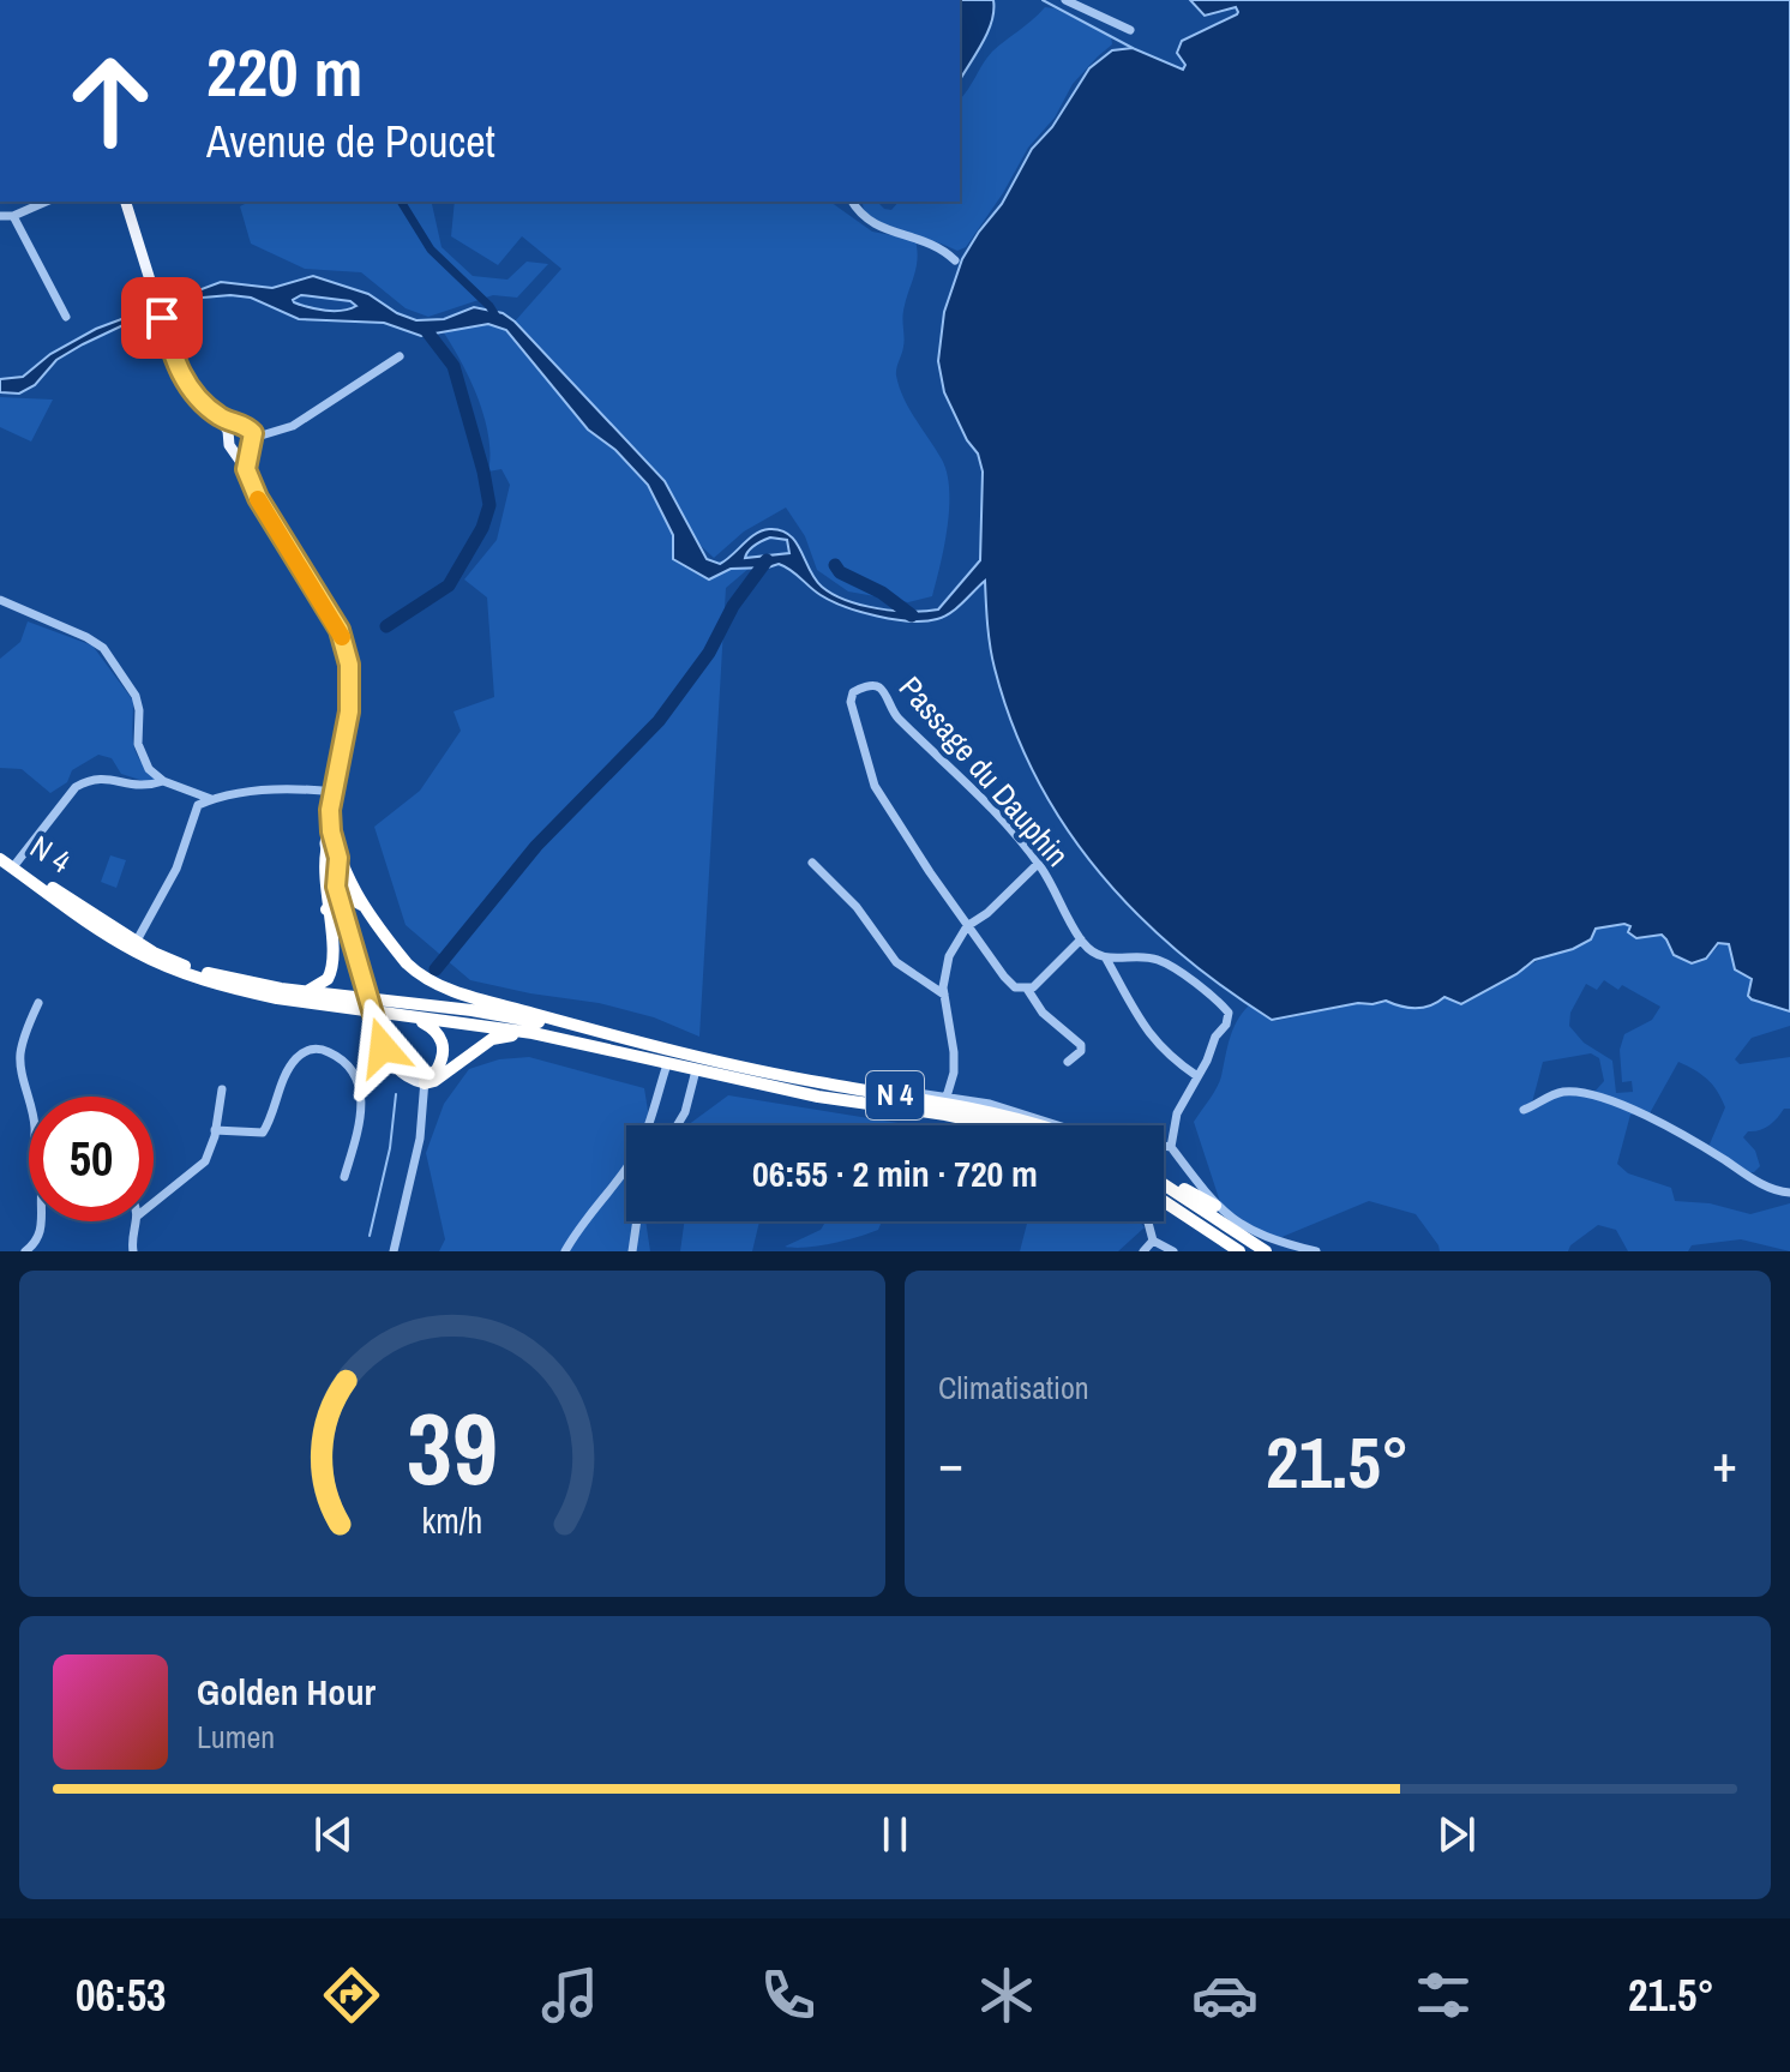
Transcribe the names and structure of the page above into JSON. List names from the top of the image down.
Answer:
{
  "streets": {
    "highway": ["N 4"],
    "street": ["Passage du Dauphin"]
  },
  "page": {
    "turn": ["220 m", "Avenue de Poucet"],
    "limit": "50",
    "trip": "06:55 · 2 min · 720 m",
    "tile": "Climatisation",
    "heat": ["−", "21.5°", "+"],
    "song": ["Golden Hour", "Lumen"],
    "tabs": ["06:53", "21.5°"],
    "gauge": ["39", "km/h"]
  }
}
